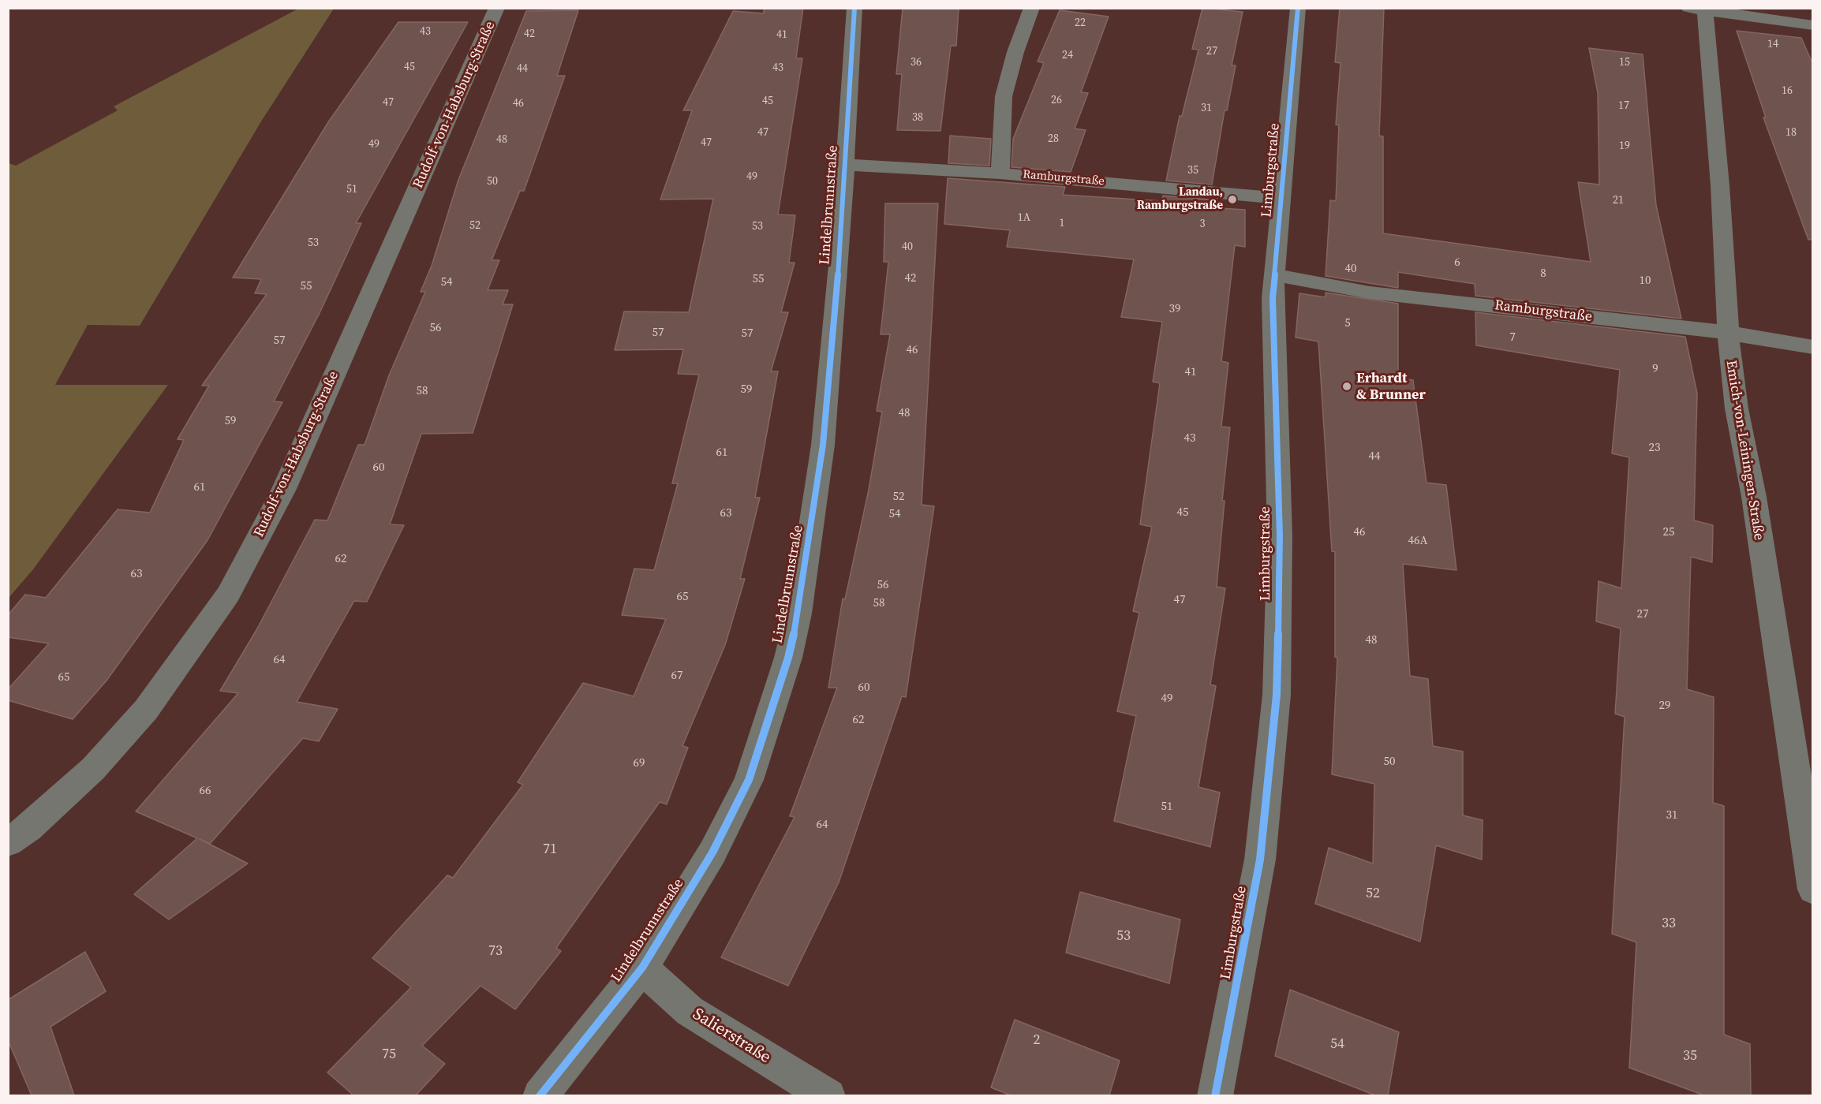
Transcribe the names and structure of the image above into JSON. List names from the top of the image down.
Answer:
{
  "streets": {
    "street": [
      "Rudolf-von-Habsburg-Straße",
      "Limburgstraße",
      "Ramburgstraße",
      "Lindelbrunnstraße",
      "Emich-von-Leiningen-Straße",
      "Salierstraße"
    ]
  },
  "crossings": [
    ["Limburgstraße", "Ramburgstraße"],
    ["Ramburgstraße", "Lindelbrunnstraße"],
    ["Ramburgstraße", "Emich-von-Leiningen-Straße"],
    ["Lindelbrunnstraße", "Salierstraße"]
  ],
  "places": ["Landau, Ramburgstraße", "Erhardt & Brunner"],
  "house_numbers": [
    "22",
    "43",
    "42",
    "41",
    "14",
    "27",
    "24",
    "36",
    "15",
    "45",
    "43",
    "44",
    "16",
    "26",
    "45",
    "47",
    "46",
    "17",
    "31",
    "38",
    "47",
    "18",
    "28",
    "48",
    "47",
    "49",
    "19",
    "35",
    "49",
    "50",
    "51",
    "21",
    "1A",
    "1",
    "3",
    "52",
    "53",
    "53",
    "40",
    "6",
    "40",
    "8",
    "42",
    "55",
    "10",
    "54",
    "55",
    "39",
    "5",
    "56",
    "57",
    "57",
    "7",
    "57",
    "46",
    "9",
    "41",
    "59",
    "58",
    "48",
    "59",
    "43",
    "23",
    "61",
    "44",
    "60",
    "61",
    "52",
    "45",
    "63",
    "54",
    "46",
    "25",
    "46A",
    "62",
    "63",
    "56",
    "65",
    "47",
    "58",
    "27",
    "48",
    "64",
    "67",
    "65",
    "60",
    "49",
    "29",
    "62",
    "50",
    "69",
    "66",
    "51",
    "31",
    "64",
    "71",
    "52",
    "33",
    "53",
    "73",
    "2",
    "54",
    "75",
    "35"
  ]
}
